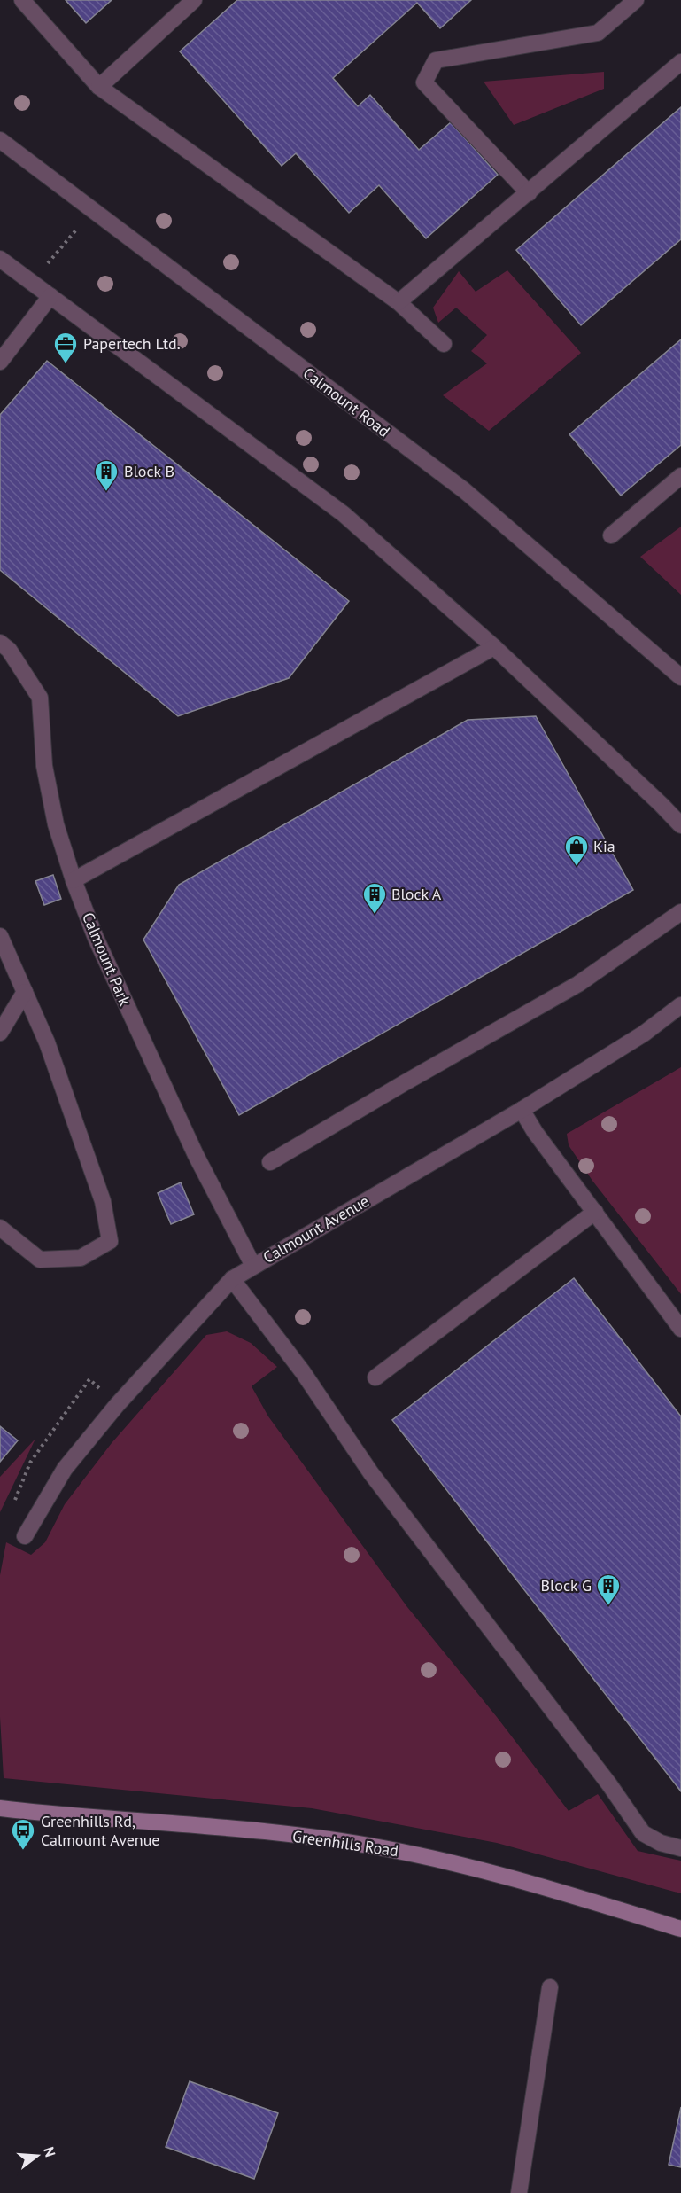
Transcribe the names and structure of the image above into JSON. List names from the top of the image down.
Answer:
{
  "streets": {
    "main road": ["Greenhills Road"],
    "street": ["Calmount Road", "Calmount Park", "Calmount Avenue"]
  },
  "crossings": [
    ["Calmount Park", "Calmount Avenue"]
  ],
  "places": {
    "office": ["Papertech Ltd."],
    "building": ["Block B", "Block A", "Block G"],
    "shop": ["Kia"],
    "bus stop": ["Greenhills Rd, Calmount Avenue"]
  },
  "north": "right"
}
